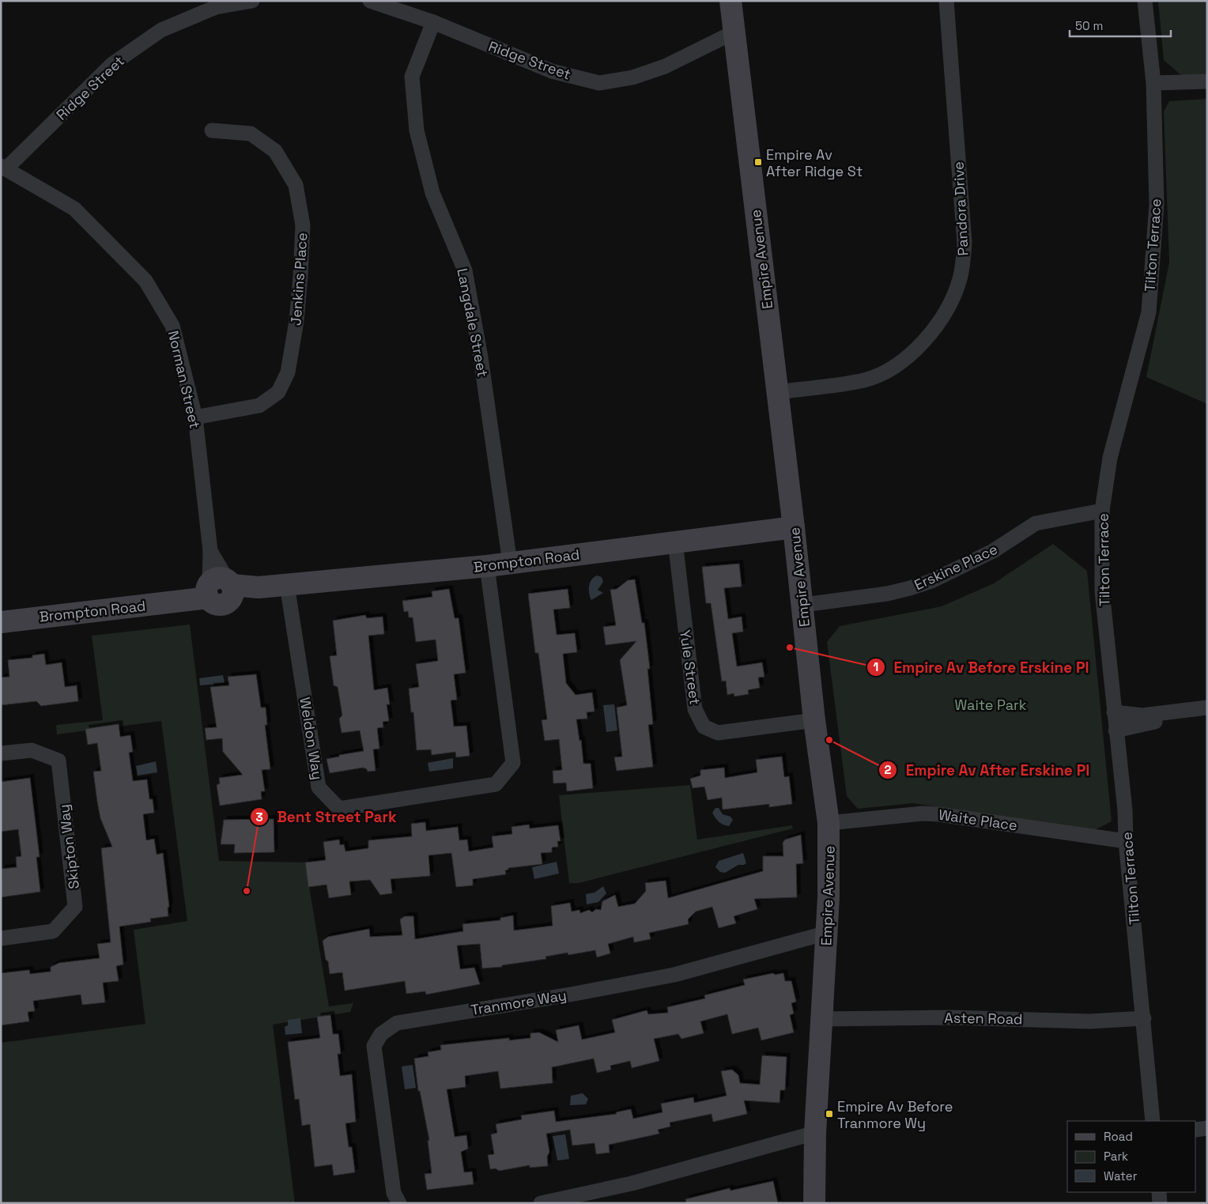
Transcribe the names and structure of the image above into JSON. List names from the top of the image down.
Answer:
{
  "streets": {
    "street": [
      "Ridge Street",
      "Pandora Drive",
      "Tilton Terrace",
      "Empire Avenue",
      "Jenkins Place",
      "Langdale Street",
      "Norman Street",
      "Brompton Road",
      "Erskine Place",
      "Yule Street",
      "Weldon Way",
      "Waite Place",
      "Skipton Way",
      "Tranmore Way",
      "Asten Road"
    ]
  },
  "crossings": [
    ["Ridge Street", "Empire Avenue"],
    ["Ridge Street", "Langdale Street"],
    ["Ridge Street", "Norman Street"],
    ["Pandora Drive", "Empire Avenue"],
    ["Tilton Terrace", "Erskine Place"],
    ["Tilton Terrace", "Waite Place"],
    ["Tilton Terrace", "Asten Road"],
    ["Empire Avenue", "Brompton Road"],
    ["Empire Avenue", "Erskine Place"],
    ["Empire Avenue", "Yule Street"],
    ["Empire Avenue", "Waite Place"],
    ["Empire Avenue", "Tranmore Way"],
    ["Empire Avenue", "Asten Road"],
    ["Jenkins Place", "Norman Street"],
    ["Langdale Street", "Brompton Road"],
    ["Norman Street", "Brompton Road"],
    ["Brompton Road", "Yule Street"],
    ["Brompton Road", "Weldon Way"]
  ],
  "parks": ["Waite Park"],
  "places": {
    "transit": ["Empire Av After Ridge St", "Empire Av Before Tranmore Wy"],
    "other": ["Empire Av Before Erskine Pl", "Empire Av After Erskine Pl", "Bent Street Park"]
  },
  "legend": ["Road", "Park", "Water"],
  "scale_bar": "50 m"
}
